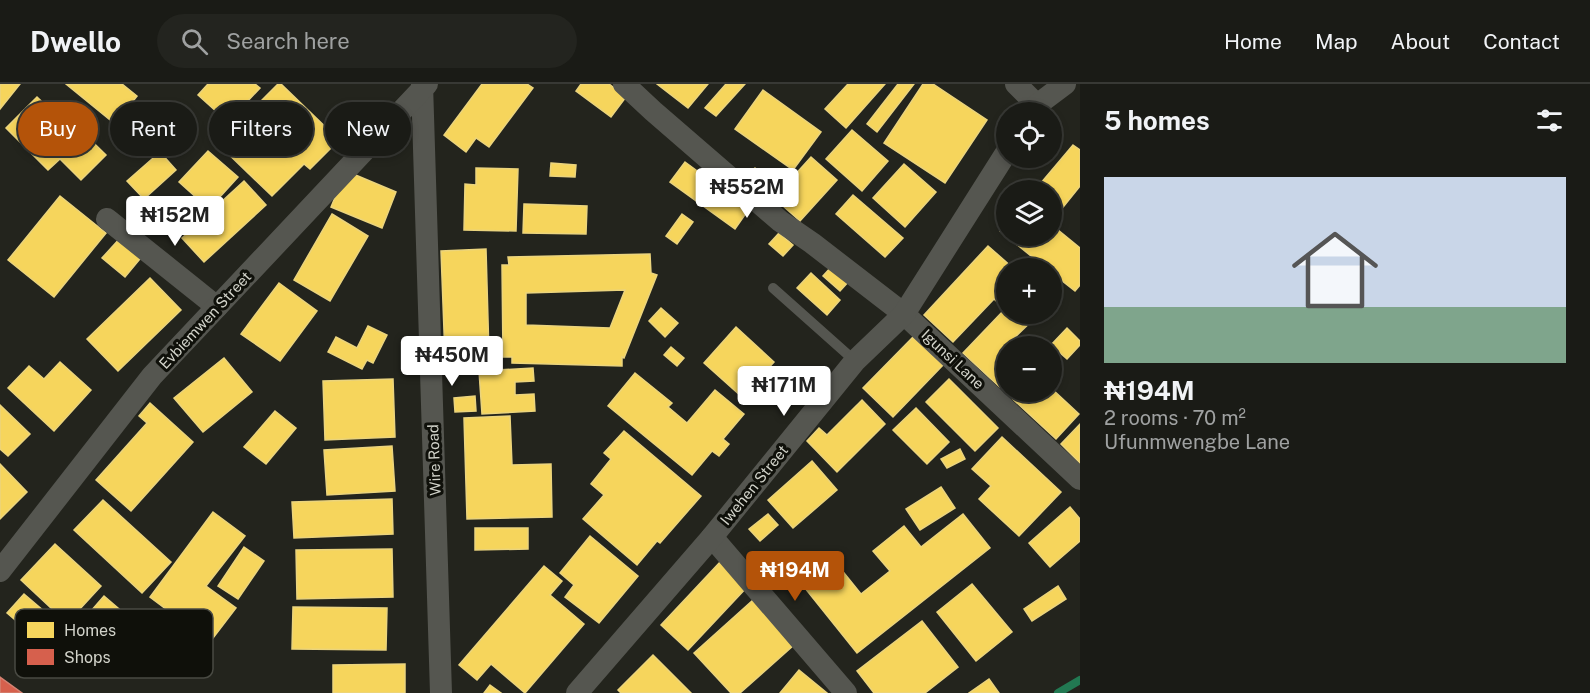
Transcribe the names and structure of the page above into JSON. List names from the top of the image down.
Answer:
{
  "streets": {
    "street": [
      "Evbiemwen Street",
      "Igunsi Lane",
      "Wire Road",
      "Iwehen Street"
    ]
  },
  "crossings": [
    ["Evbiemwen Street", "Wire Road"],
    ["Igunsi Lane", "Iwehen Street"]
  ],
  "legend": ["Homes", "Shops"],
  "page": {
    "header": "Dwello",
    "search": "Search here",
    "nav": [
      "Home",
      "Map",
      "About",
      "Contact"
    ],
    "heading": "5 homes",
    "map_buttons": ["+", "−"],
    "chip": [
      "Buy",
      "Rent",
      "Filters",
      "New"
    ],
    "list": [
      {
        "name": "₦194M",
        "note": "2 rooms · 70 m² · Ufunmwengbe Lane"
      }
    ],
    "price": [
      "₦552M",
      "₦152M",
      "₦450M",
      "₦171M",
      "₦194M"
    ]
  }
}
